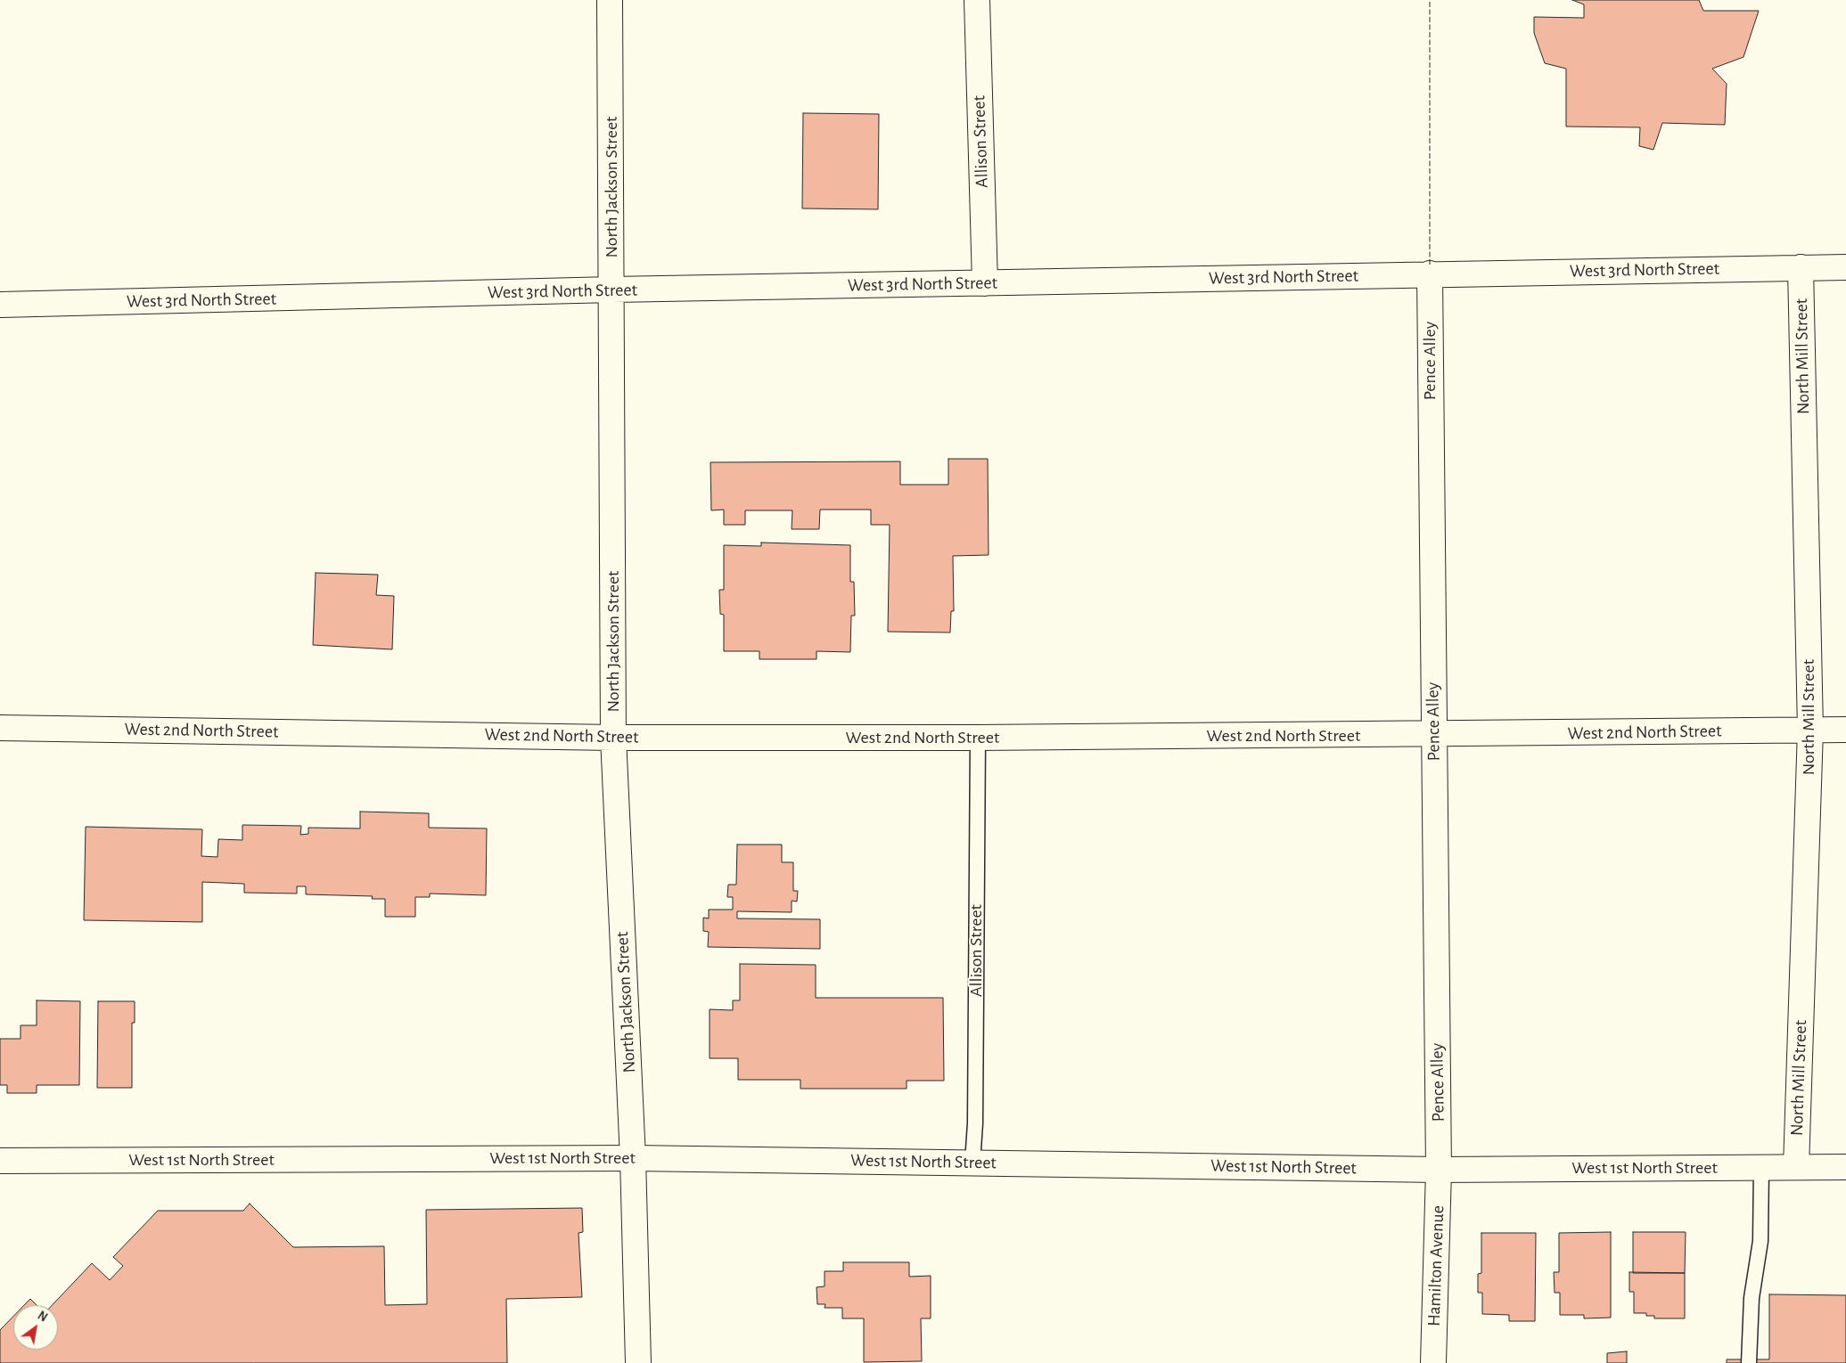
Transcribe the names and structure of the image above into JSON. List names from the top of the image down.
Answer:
{
  "streets": {
    "street": [
      "Allison Street",
      "North Jackson Street",
      "West 3rd North Street",
      "North Mill Street",
      "Pence Alley",
      "West 2nd North Street",
      "West 1st North Street",
      "Hamilton Avenue"
    ]
  },
  "crossings": [
    ["Allison Street", "West 3rd North Street"],
    ["Allison Street", "West 2nd North Street"],
    ["Allison Street", "West 1st North Street"],
    ["North Jackson Street", "West 3rd North Street"],
    ["North Jackson Street", "West 2nd North Street"],
    ["North Jackson Street", "West 1st North Street"],
    ["West 3rd North Street", "North Mill Street"],
    ["West 3rd North Street", "Pence Alley"],
    ["North Mill Street", "West 2nd North Street"],
    ["North Mill Street", "West 1st North Street"],
    ["Pence Alley", "West 2nd North Street"],
    ["Pence Alley", "West 1st North Street"],
    ["Pence Alley", "Hamilton Avenue"],
    ["West 1st North Street", "Hamilton Avenue"]
  ],
  "north": "top right"
}
